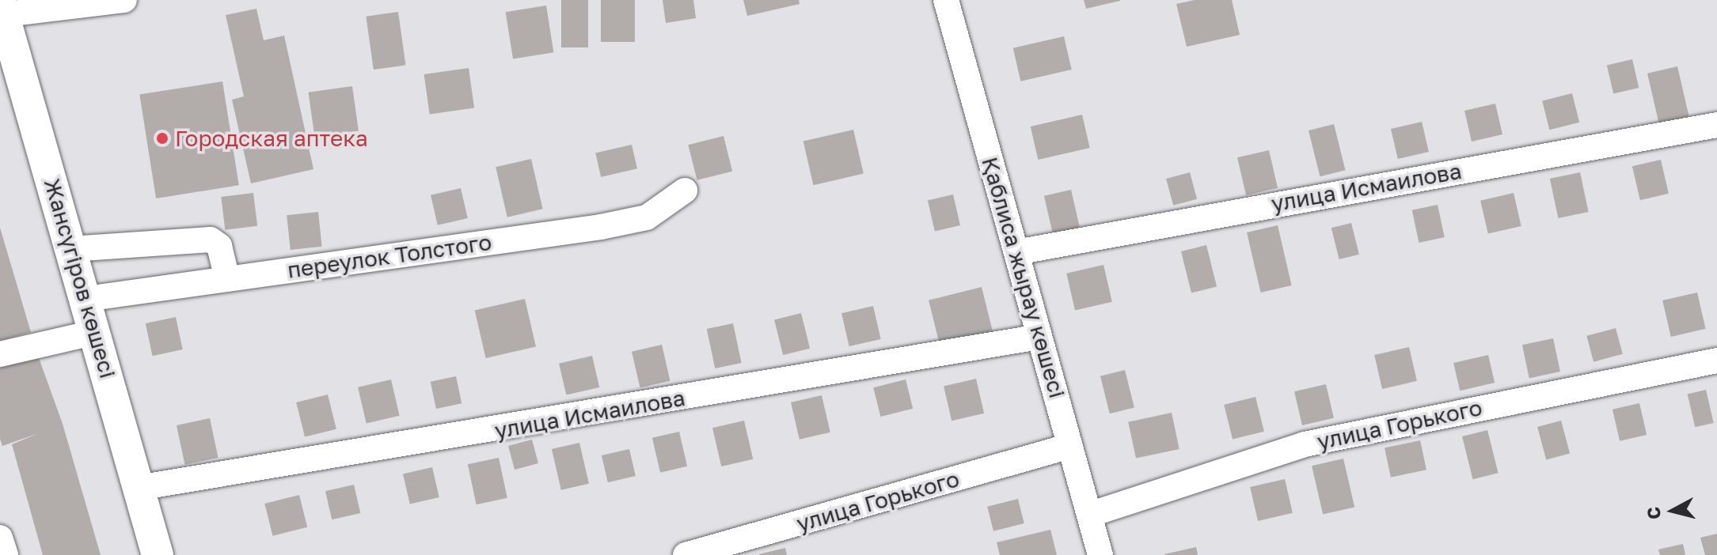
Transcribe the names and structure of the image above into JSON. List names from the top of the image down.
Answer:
{
  "streets": {
    "main road": ["Жансүгіров көшесі"],
    "street": [
      "улица Исмаилова",
      "переулок Толстого",
      "Қаблиса жырау көшесі",
      "улица Горького"
    ]
  },
  "crossings": [
    ["улица Исмаилова", "Қаблиса жырау көшесі"],
    ["улица Исмаилова", "Жансүгіров көшесі"],
    ["переулок Толстого", "Жансүгіров көшесі"],
    ["Қаблиса жырау көшесі", "улица Горького"]
  ],
  "places": ["Городская аптека"],
  "north": "left"
}
